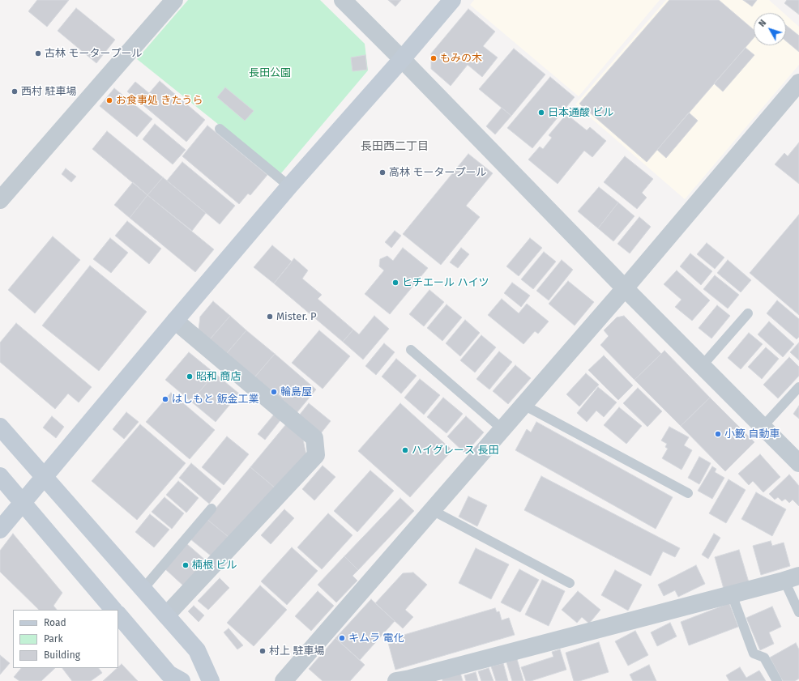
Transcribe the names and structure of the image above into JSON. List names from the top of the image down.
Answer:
{
  "districts": ["長田西二丁目"],
  "parks": ["長田公園"],
  "places": [
    "古林 モータープール",
    "もみの木",
    "西村 駐車場",
    "お食事処 きたうら",
    "日本通酸 ビル",
    "高林 モータープール",
    "ヒチエール ハイツ",
    "Mister. P",
    "昭和 商店",
    "輪島屋",
    "はしもと 鈑金工業",
    "小籔 自動車",
    "ハイグレース 長田",
    "楠根 ビル",
    "キムラ 電化",
    "村上 駐車場"
  ],
  "legend": ["Road", "Park", "Building"],
  "north": "top left"
}
